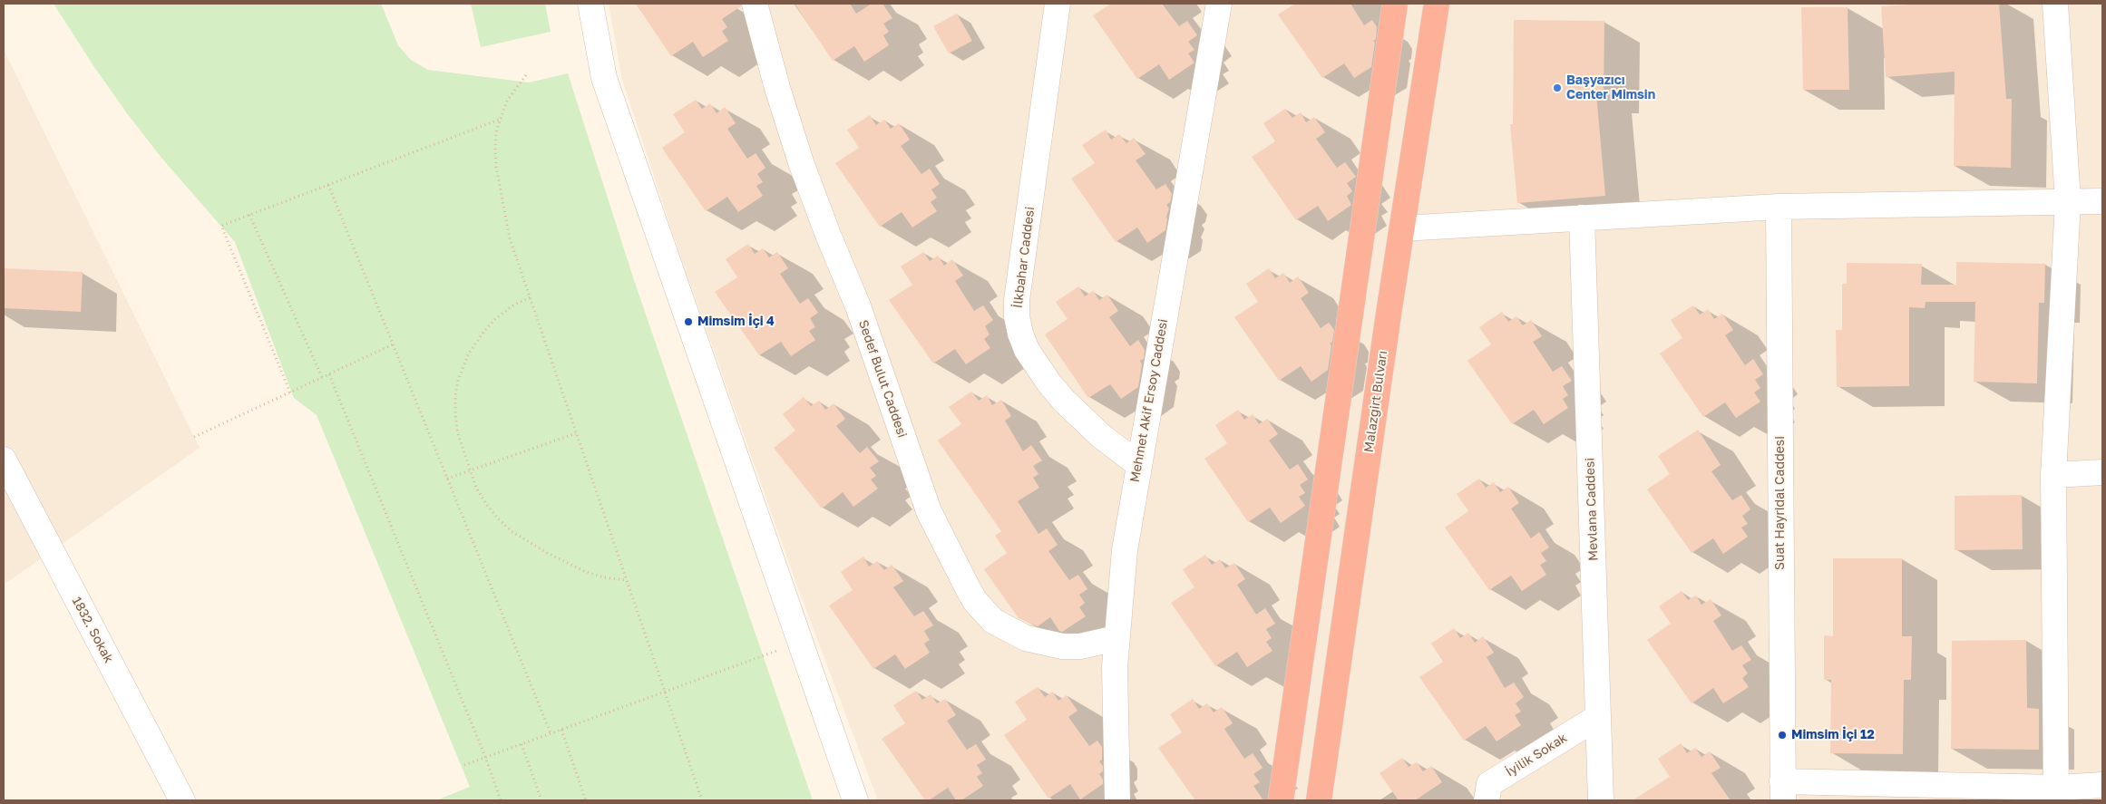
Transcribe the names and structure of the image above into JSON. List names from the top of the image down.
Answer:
{
  "streets": {
    "highway": ["Malazgirt Bulvarı"],
    "street": [
      "İlkbahar Caddesi",
      "Sedef Bulut Caddesi",
      "Mehmet Akif Ersoy Caddesi",
      "Suat Hayridal Caddesi",
      "Mevlana Caddesi",
      "1832. Sokak",
      "İyilik Sokak"
    ]
  },
  "crossings": [
    ["İlkbahar Caddesi", "Mehmet Akif Ersoy Caddesi"],
    ["Sedef Bulut Caddesi", "Mehmet Akif Ersoy Caddesi"],
    ["Mevlana Caddesi", "İyilik Sokak"]
  ],
  "places": ["Başyazıcı Center Mimsin", "Mimsim İçi 4", "Mimsim İçi 12"]
}
